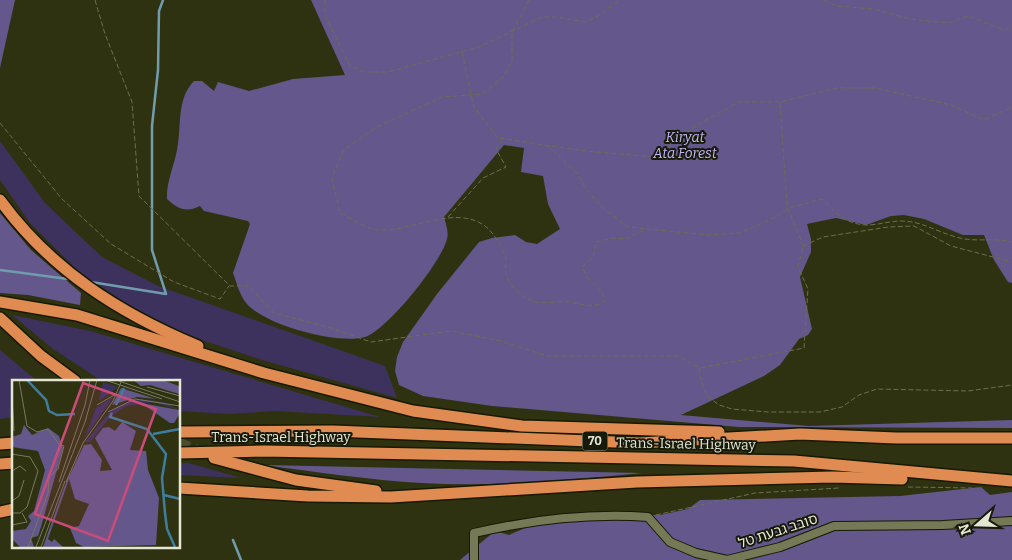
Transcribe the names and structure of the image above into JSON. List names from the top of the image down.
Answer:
{
  "streets": {
    "highway": ["Trans-Israel Highway", "70"],
    "lane": ["סובב גבעת טל"]
  },
  "parks": ["Kiryat Ata Forest"],
  "north": "left"
}
